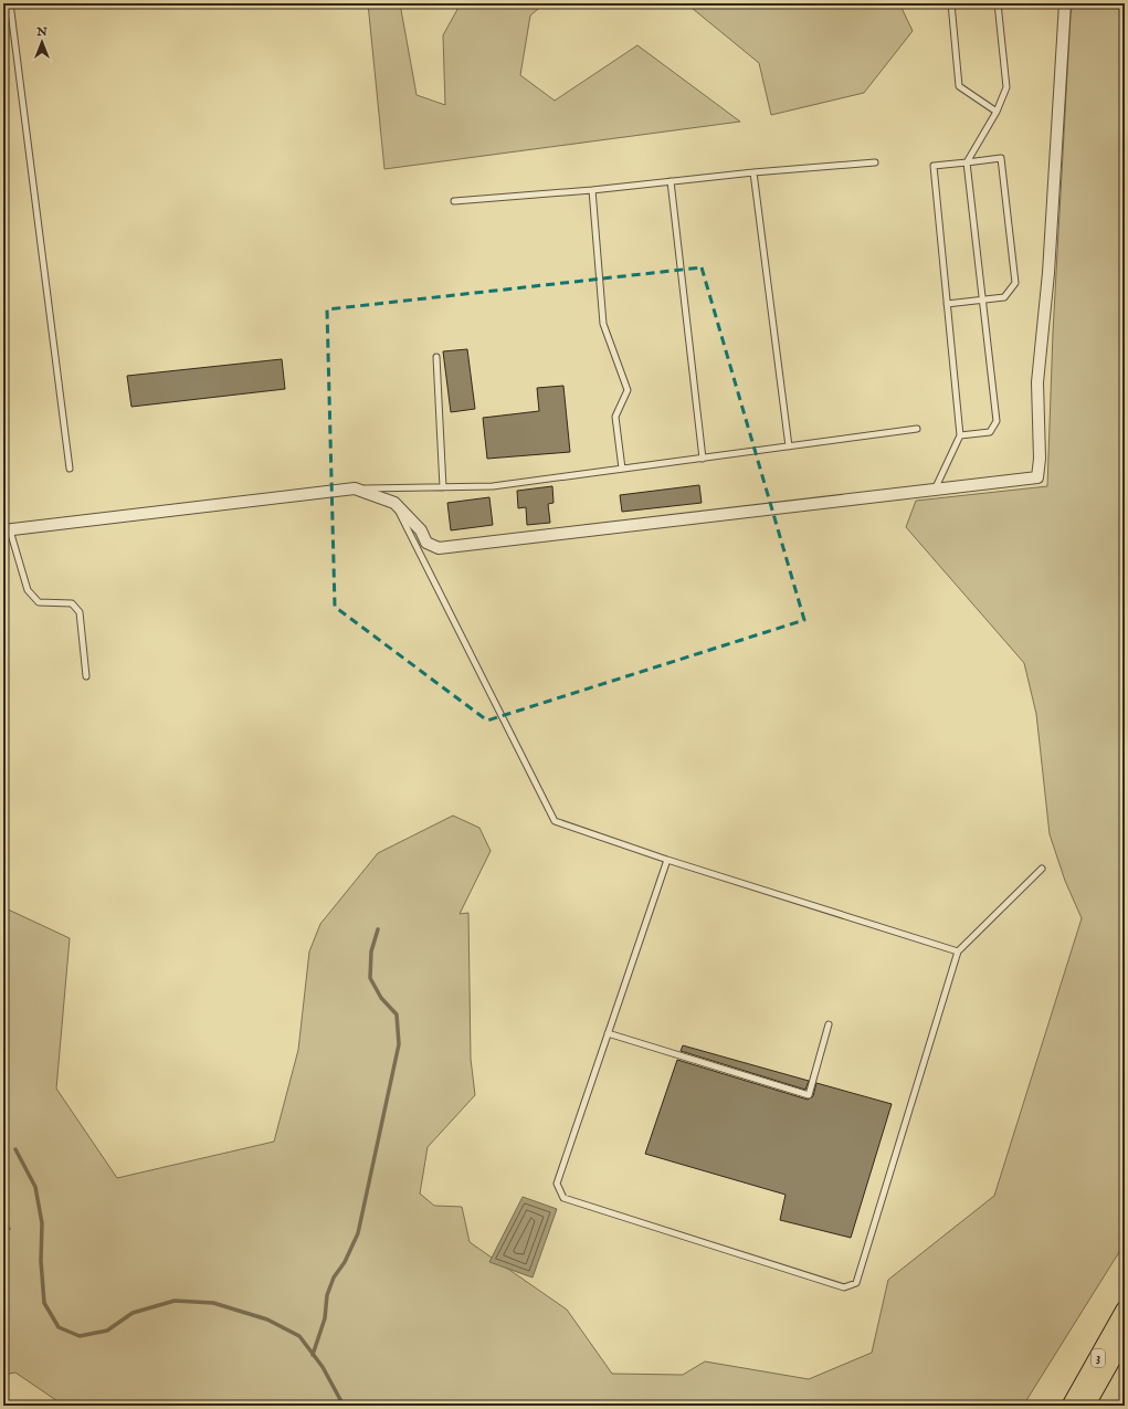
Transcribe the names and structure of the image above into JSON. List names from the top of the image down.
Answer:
{
  "streets": {
    "main road": ["3"]
  },
  "north": "top"
}
